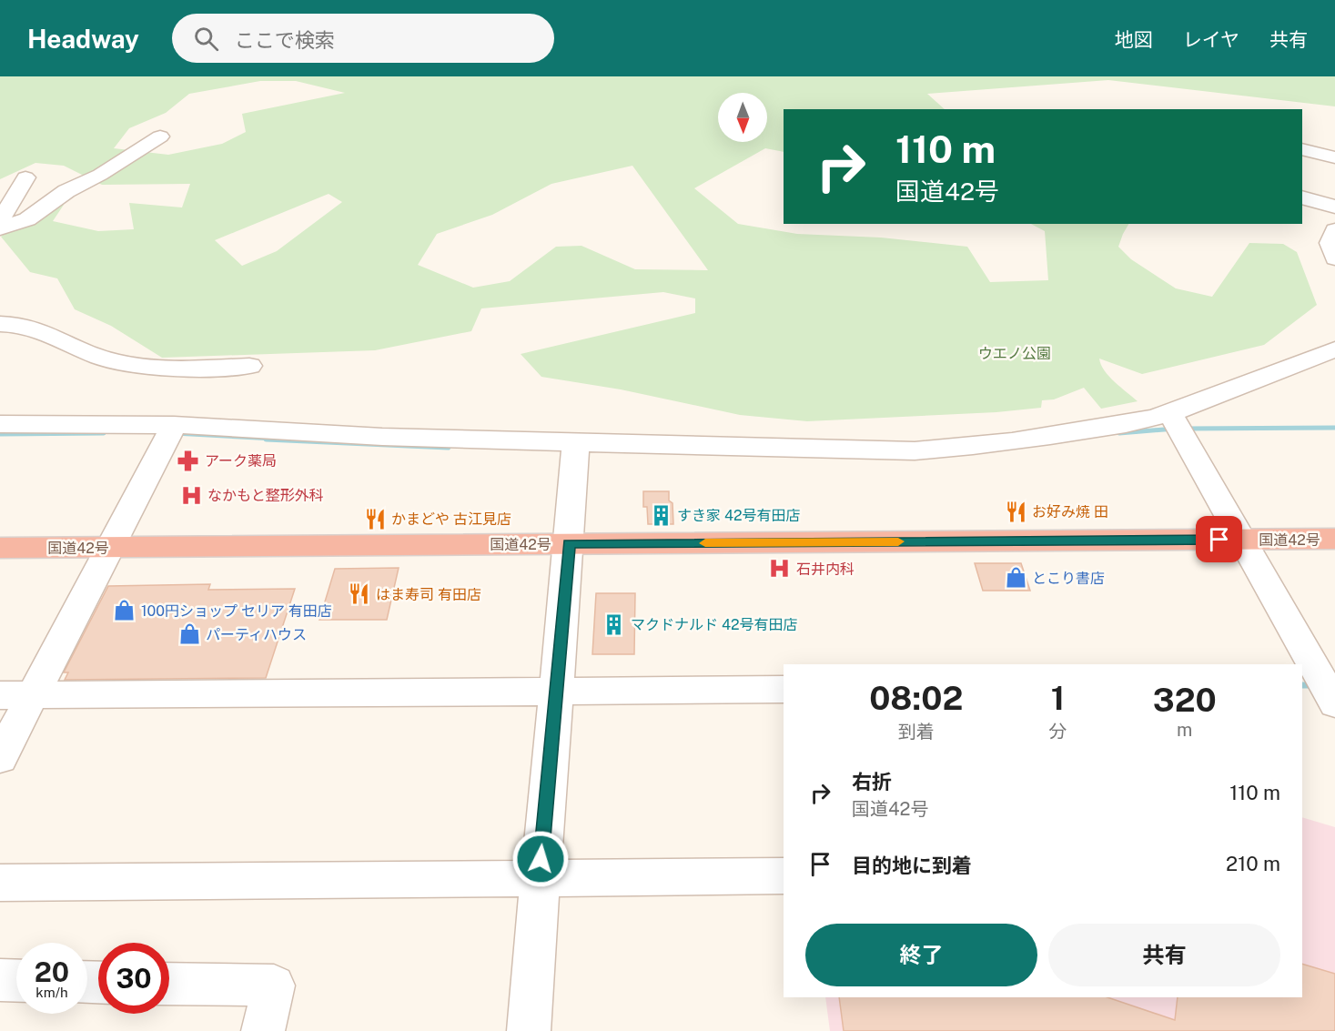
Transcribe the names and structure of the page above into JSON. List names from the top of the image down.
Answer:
{
  "streets": {
    "highway": ["国道42号"]
  },
  "parks": ["ウエノ公園"],
  "places": {
    "pharmacy": ["アーク薬局"],
    "hospital": ["なかもと整形外科", "石井内科"],
    "restaurant": ["お好み焼 田", "かまどや 古江見店", "はま寿司 有田店"],
    "building": ["すき家 42号有田店", "マクドナルド 42号有田店"],
    "shop": ["とこり書店", "100円ショップ セリア 有田店", "パーティハウス"]
  },
  "north": "bottom",
  "page": {
    "header": "Headway",
    "search": "ここで検索",
    "nav": ["地図", "レイヤ", "共有"],
    "turn": ["110 m", "国道42号"],
    "eta": [
      "08:02",
      "到着",
      "1",
      "分",
      "320",
      "m"
    ],
    "list": [
      {
        "name": "右折",
        "note": "国道42号",
        "value": "110 m"
      },
      {
        "name": "目的地に到着",
        "value": "210 m"
      }
    ],
    "buttons": ["終了", "共有"],
    "speed": "20 km/h",
    "limit": "30"
  }
}
